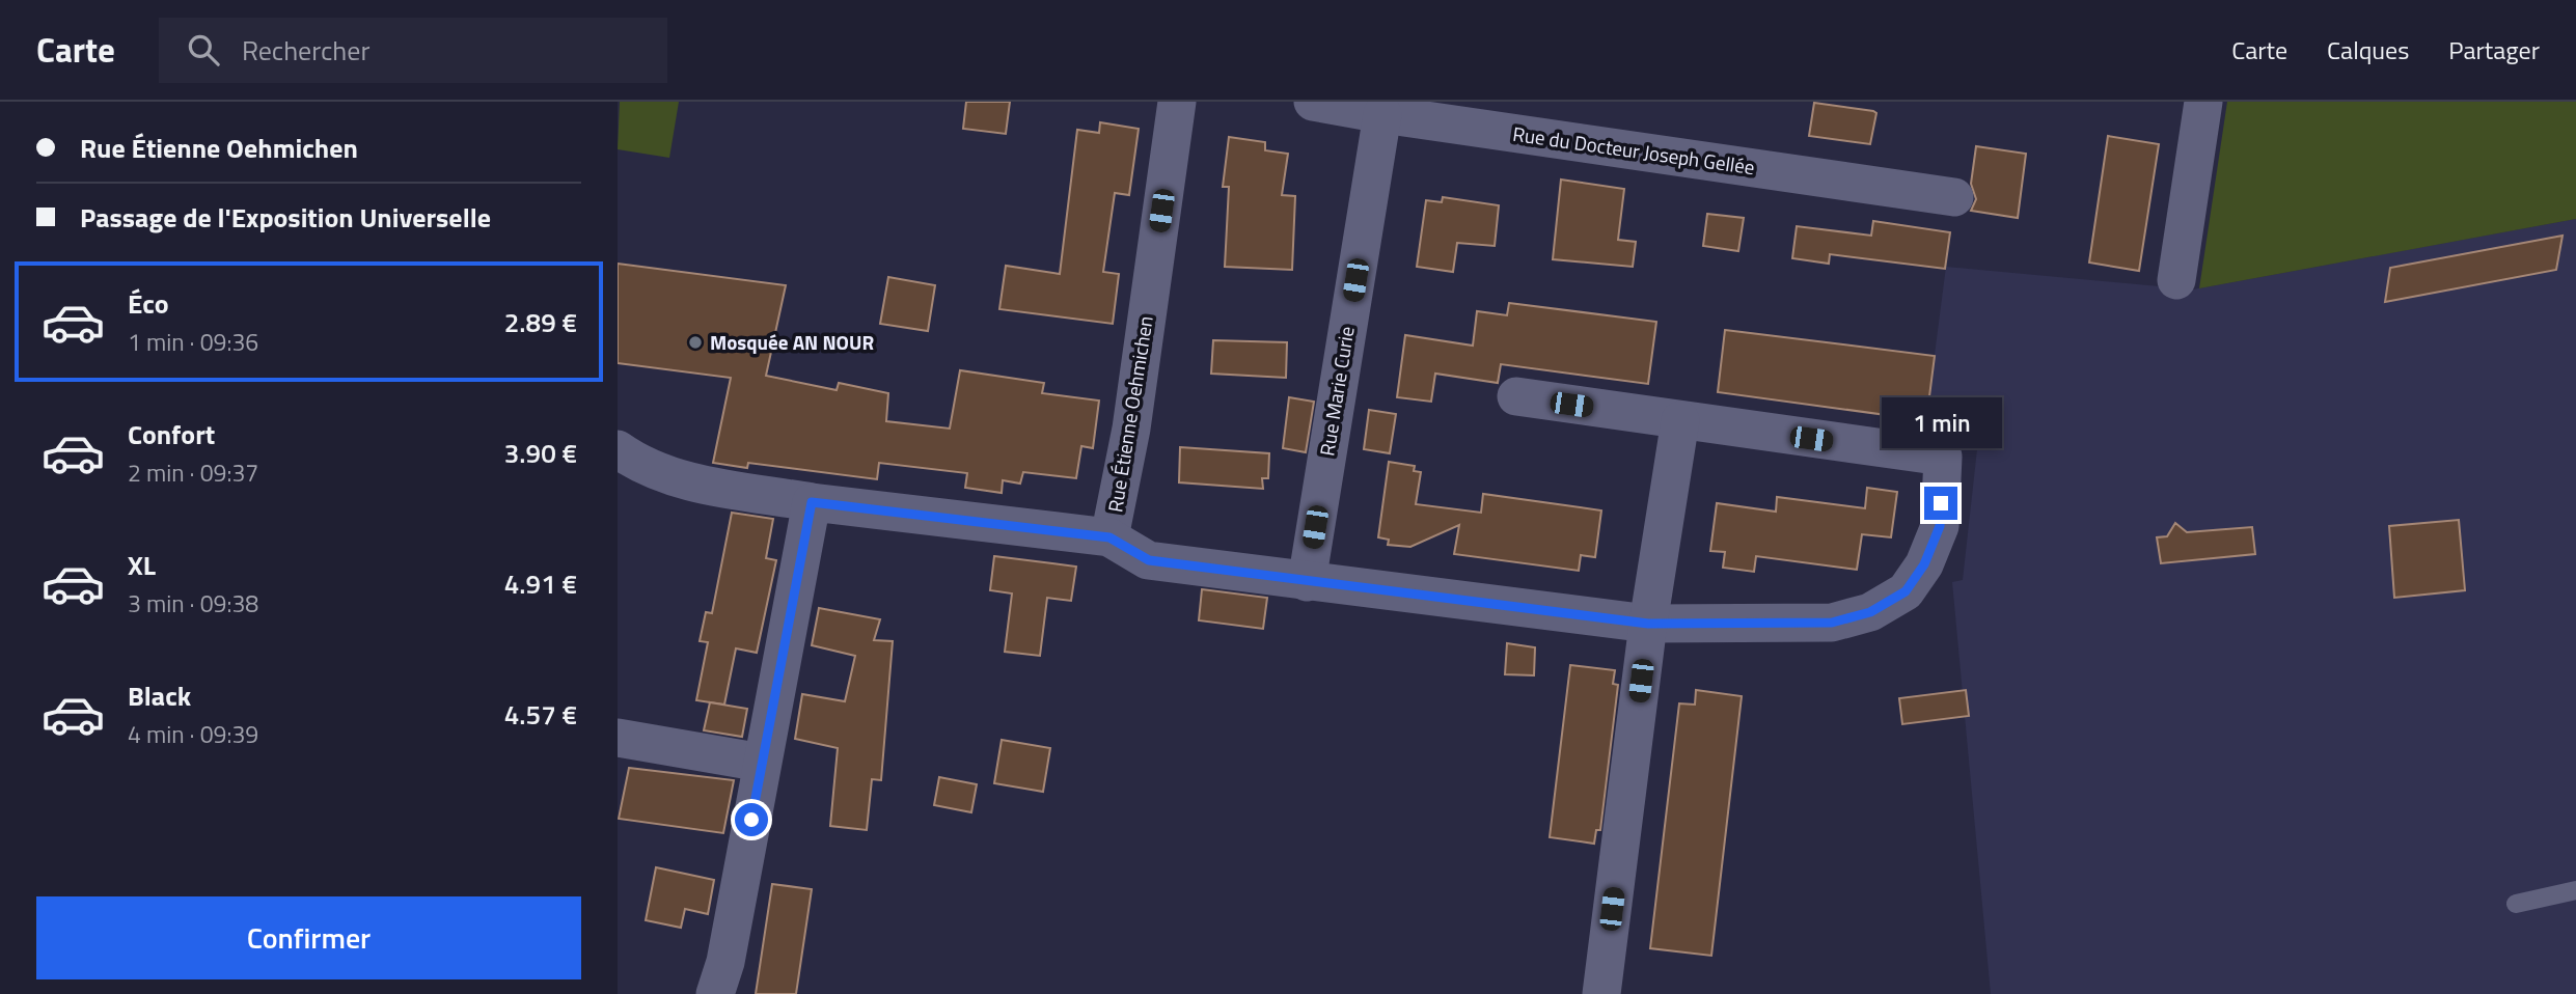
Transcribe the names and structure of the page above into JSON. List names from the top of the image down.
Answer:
{
  "streets": {
    "street": ["Rue du Docteur Joseph Gellée", "Rue Marie Curie", "Rue Étienne Oehmichen"]
  },
  "crossings": [
    ["Rue du Docteur Joseph Gellée", "Rue Marie Curie"]
  ],
  "places": ["Mosquée AN NOUR"],
  "page": {
    "header": "Carte",
    "search": "Rechercher",
    "nav": ["Carte", "Calques", "Partager"],
    "banner": ["Rue Étienne Oehmichen", "Passage de l'Exposition Universelle"],
    "list": [
      {
        "name": "Éco",
        "note": "1 min · 09:36",
        "value": "2.89 €"
      },
      {
        "name": "Confort",
        "note": "2 min · 09:37",
        "value": "3.90 €"
      },
      {
        "name": "XL",
        "note": "3 min · 09:38",
        "value": "4.91 €"
      },
      {
        "name": "Black",
        "note": "4 min · 09:39",
        "value": "4.57 €"
      }
    ],
    "bubble": "1 min",
    "buttons": "Confirmer"
  }
}
